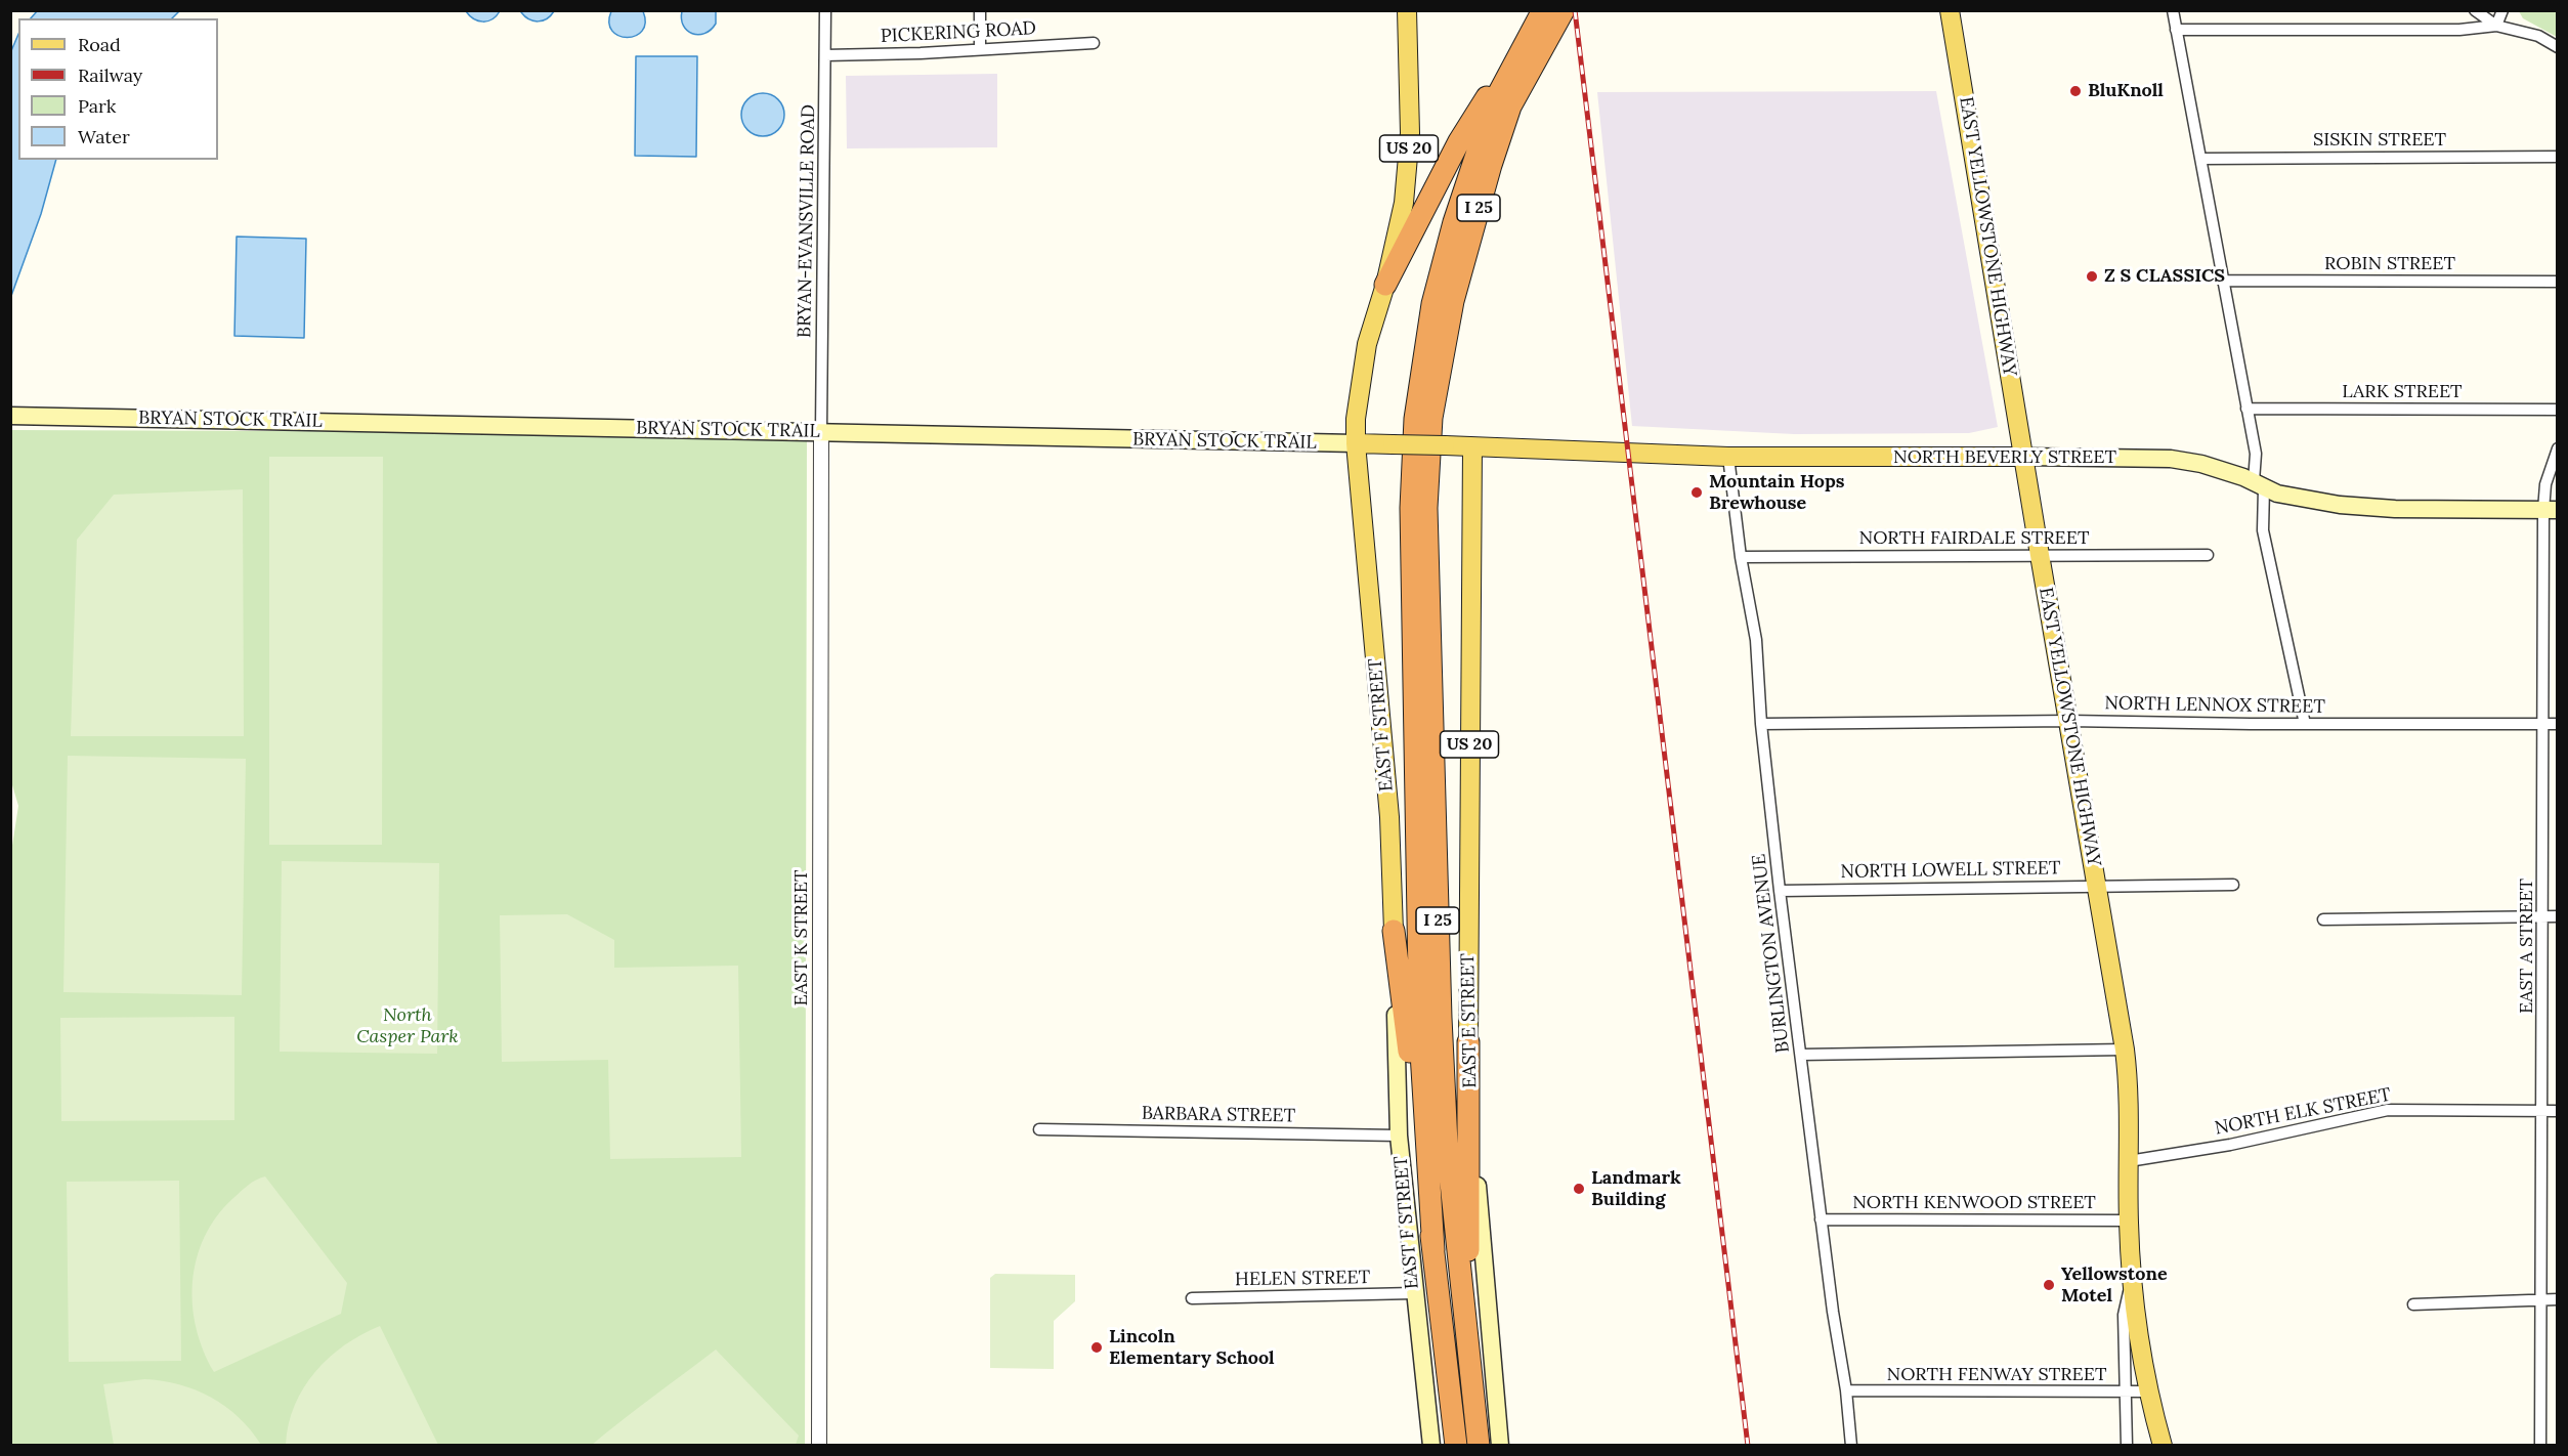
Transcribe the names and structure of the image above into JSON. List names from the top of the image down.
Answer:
{
  "streets": {
    "highway": ["US 20", "I 25"],
    "main road": [
      "EAST YELLOWSTONE HIGHWAY",
      "BRYAN STOCK TRAIL",
      "NORTH BEVERLY STREET",
      "EAST F STREET",
      "EAST E STREET"
    ],
    "street": [
      "PICKERING ROAD",
      "SISKIN STREET",
      "BRYAN-EVANSVILLE ROAD",
      "ROBIN STREET",
      "LARK STREET",
      "NORTH FAIRDALE STREET",
      "NORTH LENNOX STREET",
      "NORTH LOWELL STREET",
      "EAST K STREET",
      "EAST A STREET",
      "BURLINGTON AVENUE",
      "NORTH ELK STREET",
      "BARBARA STREET",
      "NORTH KENWOOD STREET",
      "HELEN STREET",
      "NORTH FENWAY STREET"
    ]
  },
  "crossings": [
    ["PICKERING ROAD", "BRYAN-EVANSVILLE ROAD"],
    ["US 20", "I 25"],
    ["US 20", "EAST E STREET"],
    ["BRYAN-EVANSVILLE ROAD", "BRYAN STOCK TRAIL"],
    ["BRYAN-EVANSVILLE ROAD", "EAST K STREET"],
    ["EAST YELLOWSTONE HIGHWAY", "NORTH BEVERLY STREET"],
    ["EAST YELLOWSTONE HIGHWAY", "NORTH FAIRDALE STREET"],
    ["EAST YELLOWSTONE HIGHWAY", "NORTH LENNOX STREET"],
    ["EAST YELLOWSTONE HIGHWAY", "NORTH LOWELL STREET"],
    ["EAST YELLOWSTONE HIGHWAY", "NORTH ELK STREET"],
    ["EAST YELLOWSTONE HIGHWAY", "NORTH KENWOOD STREET"],
    ["EAST YELLOWSTONE HIGHWAY", "NORTH FENWAY STREET"],
    ["BRYAN STOCK TRAIL", "NORTH BEVERLY STREET"],
    ["BRYAN STOCK TRAIL", "EAST F STREET"],
    ["BRYAN STOCK TRAIL", "EAST K STREET"],
    ["NORTH BEVERLY STREET", "EAST A STREET"],
    ["NORTH BEVERLY STREET", "BURLINGTON AVENUE"],
    ["NORTH BEVERLY STREET", "EAST E STREET"],
    ["NORTH FAIRDALE STREET", "BURLINGTON AVENUE"],
    ["NORTH LENNOX STREET", "EAST A STREET"],
    ["NORTH LENNOX STREET", "BURLINGTON AVENUE"],
    ["EAST F STREET", "BARBARA STREET"],
    ["EAST F STREET", "HELEN STREET"],
    ["NORTH LOWELL STREET", "BURLINGTON AVENUE"],
    ["EAST A STREET", "NORTH ELK STREET"],
    ["BURLINGTON AVENUE", "NORTH KENWOOD STREET"],
    ["BURLINGTON AVENUE", "NORTH FENWAY STREET"]
  ],
  "parks": ["North Casper Park"],
  "places": [
    "BluKnoll",
    "Z S CLASSICS",
    "Mountain Hops Brewhouse",
    "Landmark Building",
    "Yellowstone Motel",
    "Lincoln Elementary School"
  ],
  "legend": [
    "Road",
    "Railway",
    "Park",
    "Water"
  ]
}
